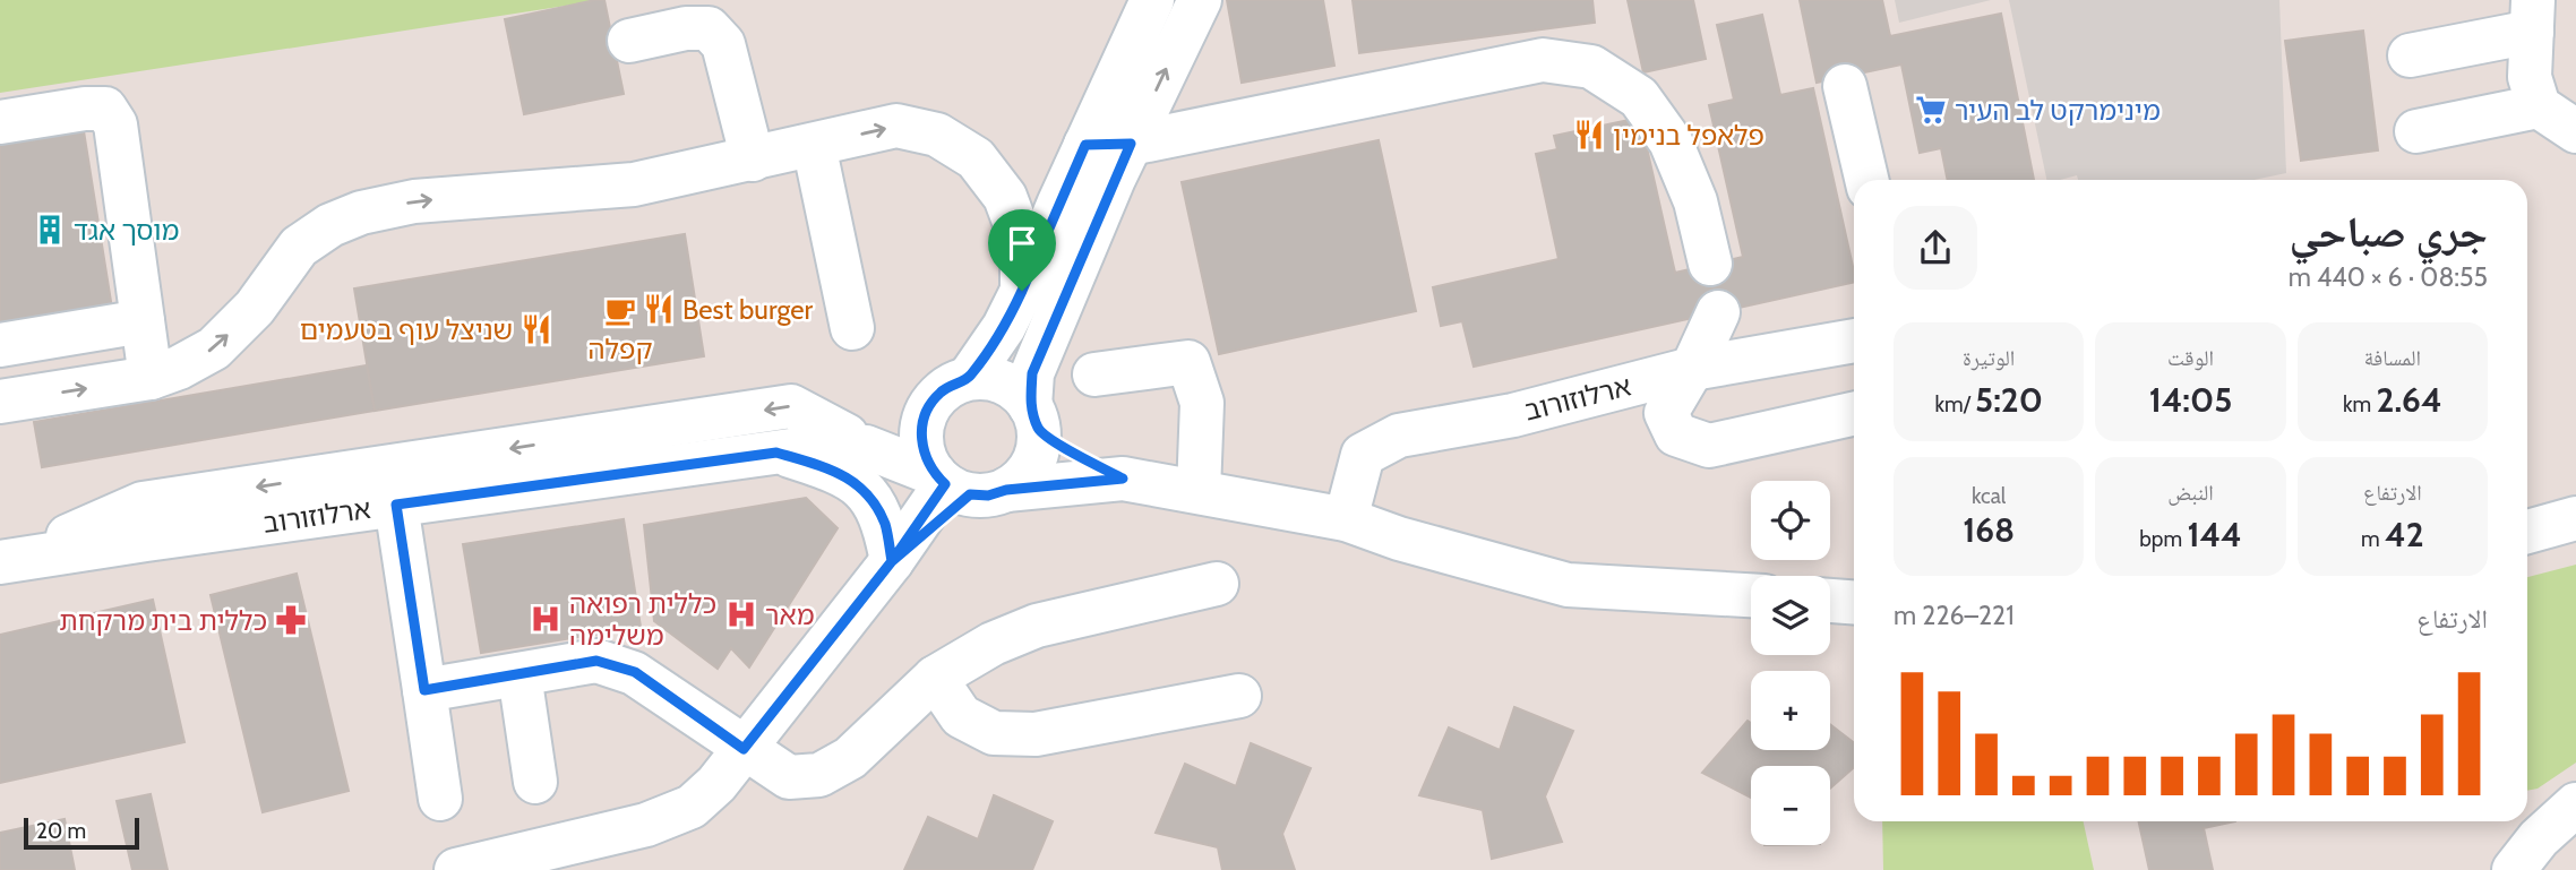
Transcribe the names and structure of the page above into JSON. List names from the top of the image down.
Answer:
{
  "streets": {
    "street": ["ארלוזורוב"]
  },
  "places": {
    "supermarket": ["מינימרקט לב העיר"],
    "restaurant": ["פלאפל בנימין", "Best burger", "שניצל עוף בטעמים"],
    "building": ["מוסך אגד"],
    "cafe": ["קפלה"],
    "hospital": ["מאר", "כללית רפואה משלימה"],
    "pharmacy": ["כללית בית מרקחת"]
  },
  "scale_bar": "20 m",
  "page": {
    "heading": ["جري صباحي", "08:55 · 6 × 440 m"],
    "stats": [
      ["المسافة", "2.64 km"],
      ["الوقت", "14:05"],
      ["الوتيرة", "5:20 /km"],
      ["الارتفاع", "42 m"],
      ["النبض", "144 bpm"],
      ["kcal", "168"]
    ],
    "map_buttons": ["+", "−"],
    "chart": ["الارتفاع", "221–226 m"],
    "scale": "20 m"
  }
}
